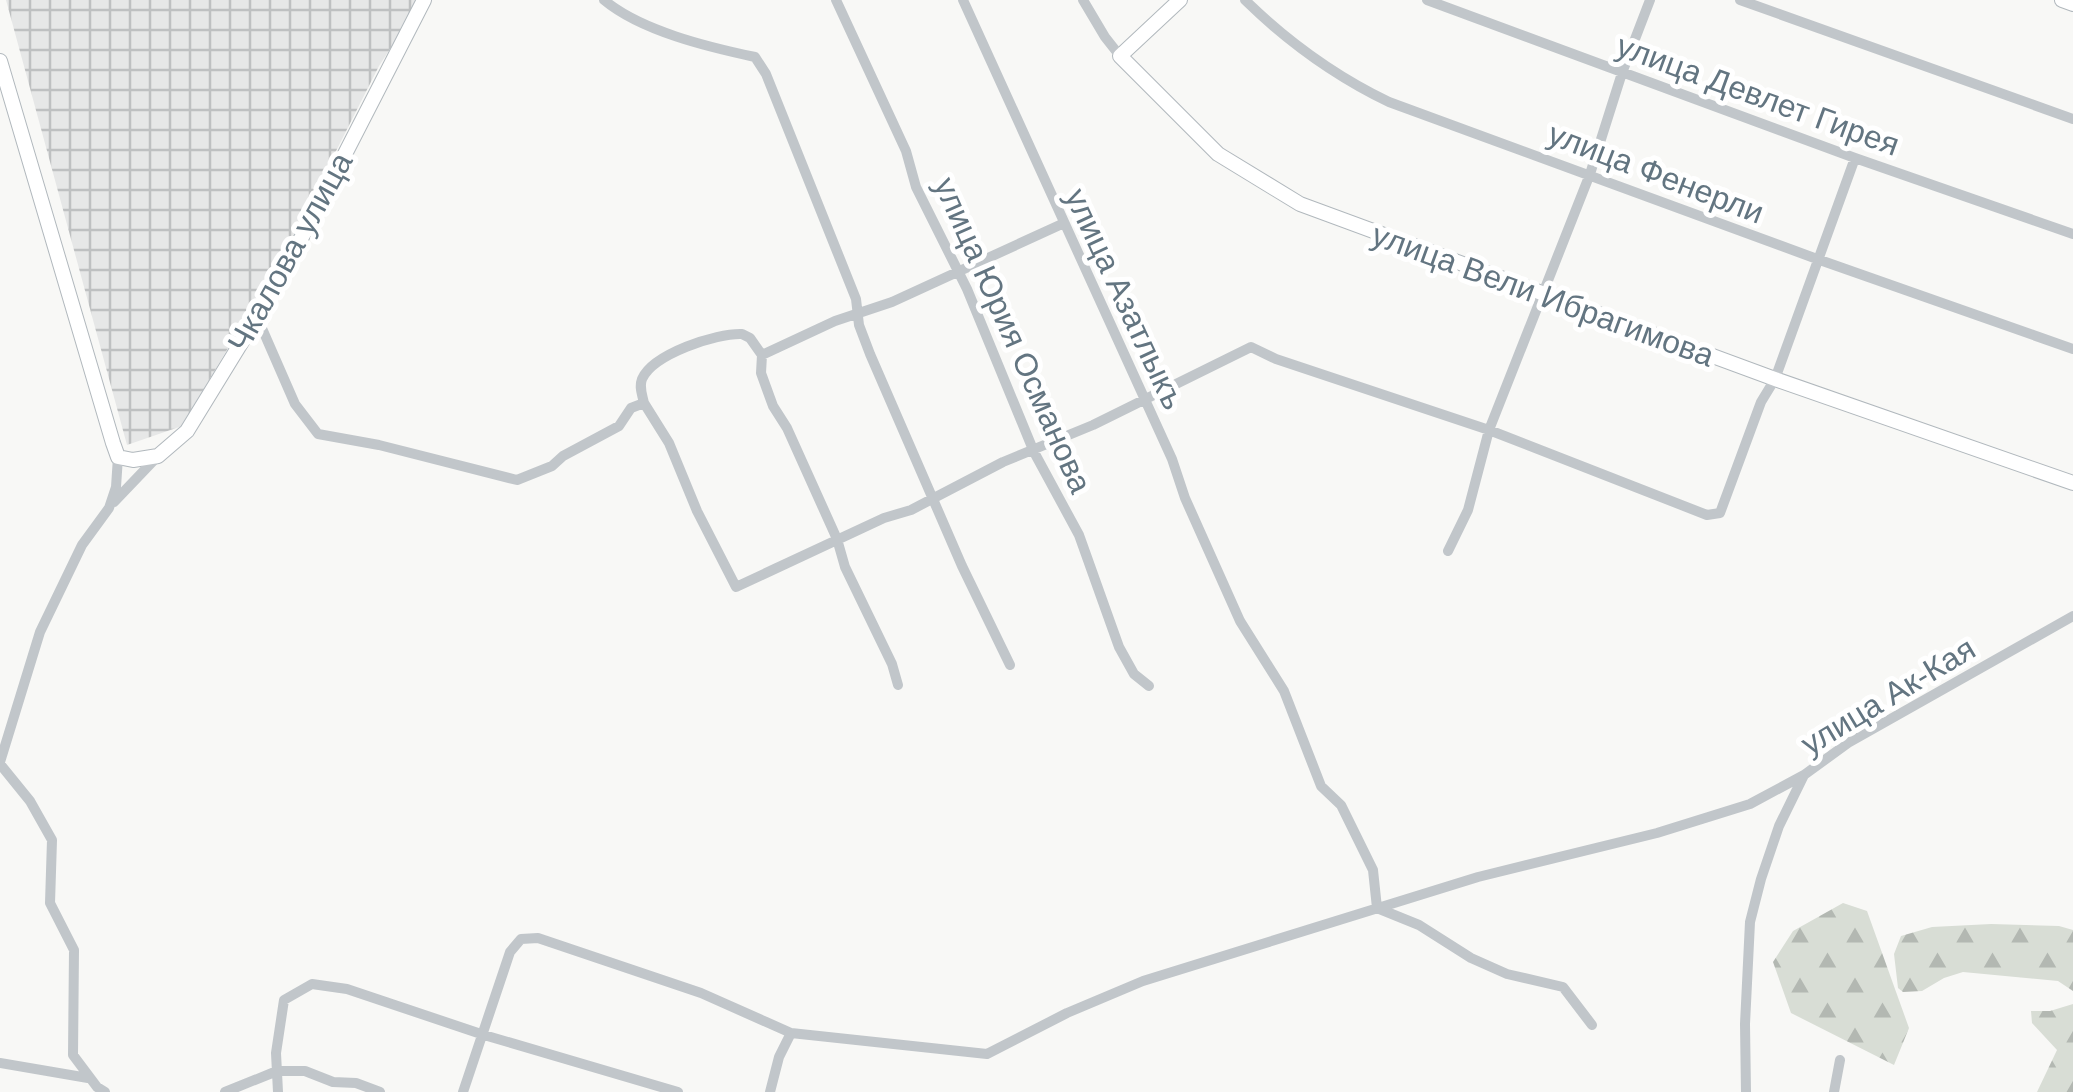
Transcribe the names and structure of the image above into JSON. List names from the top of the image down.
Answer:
{
  "streets": {
    "street": [
      "улица Девлет Гирея",
      "улица Фенерли",
      "Чкалова улица",
      "улица Вели Ибрагимова",
      "улица Азатлыкъ",
      "улица Юрия Османова",
      "улица Ак-Кая"
    ]
  }
}
